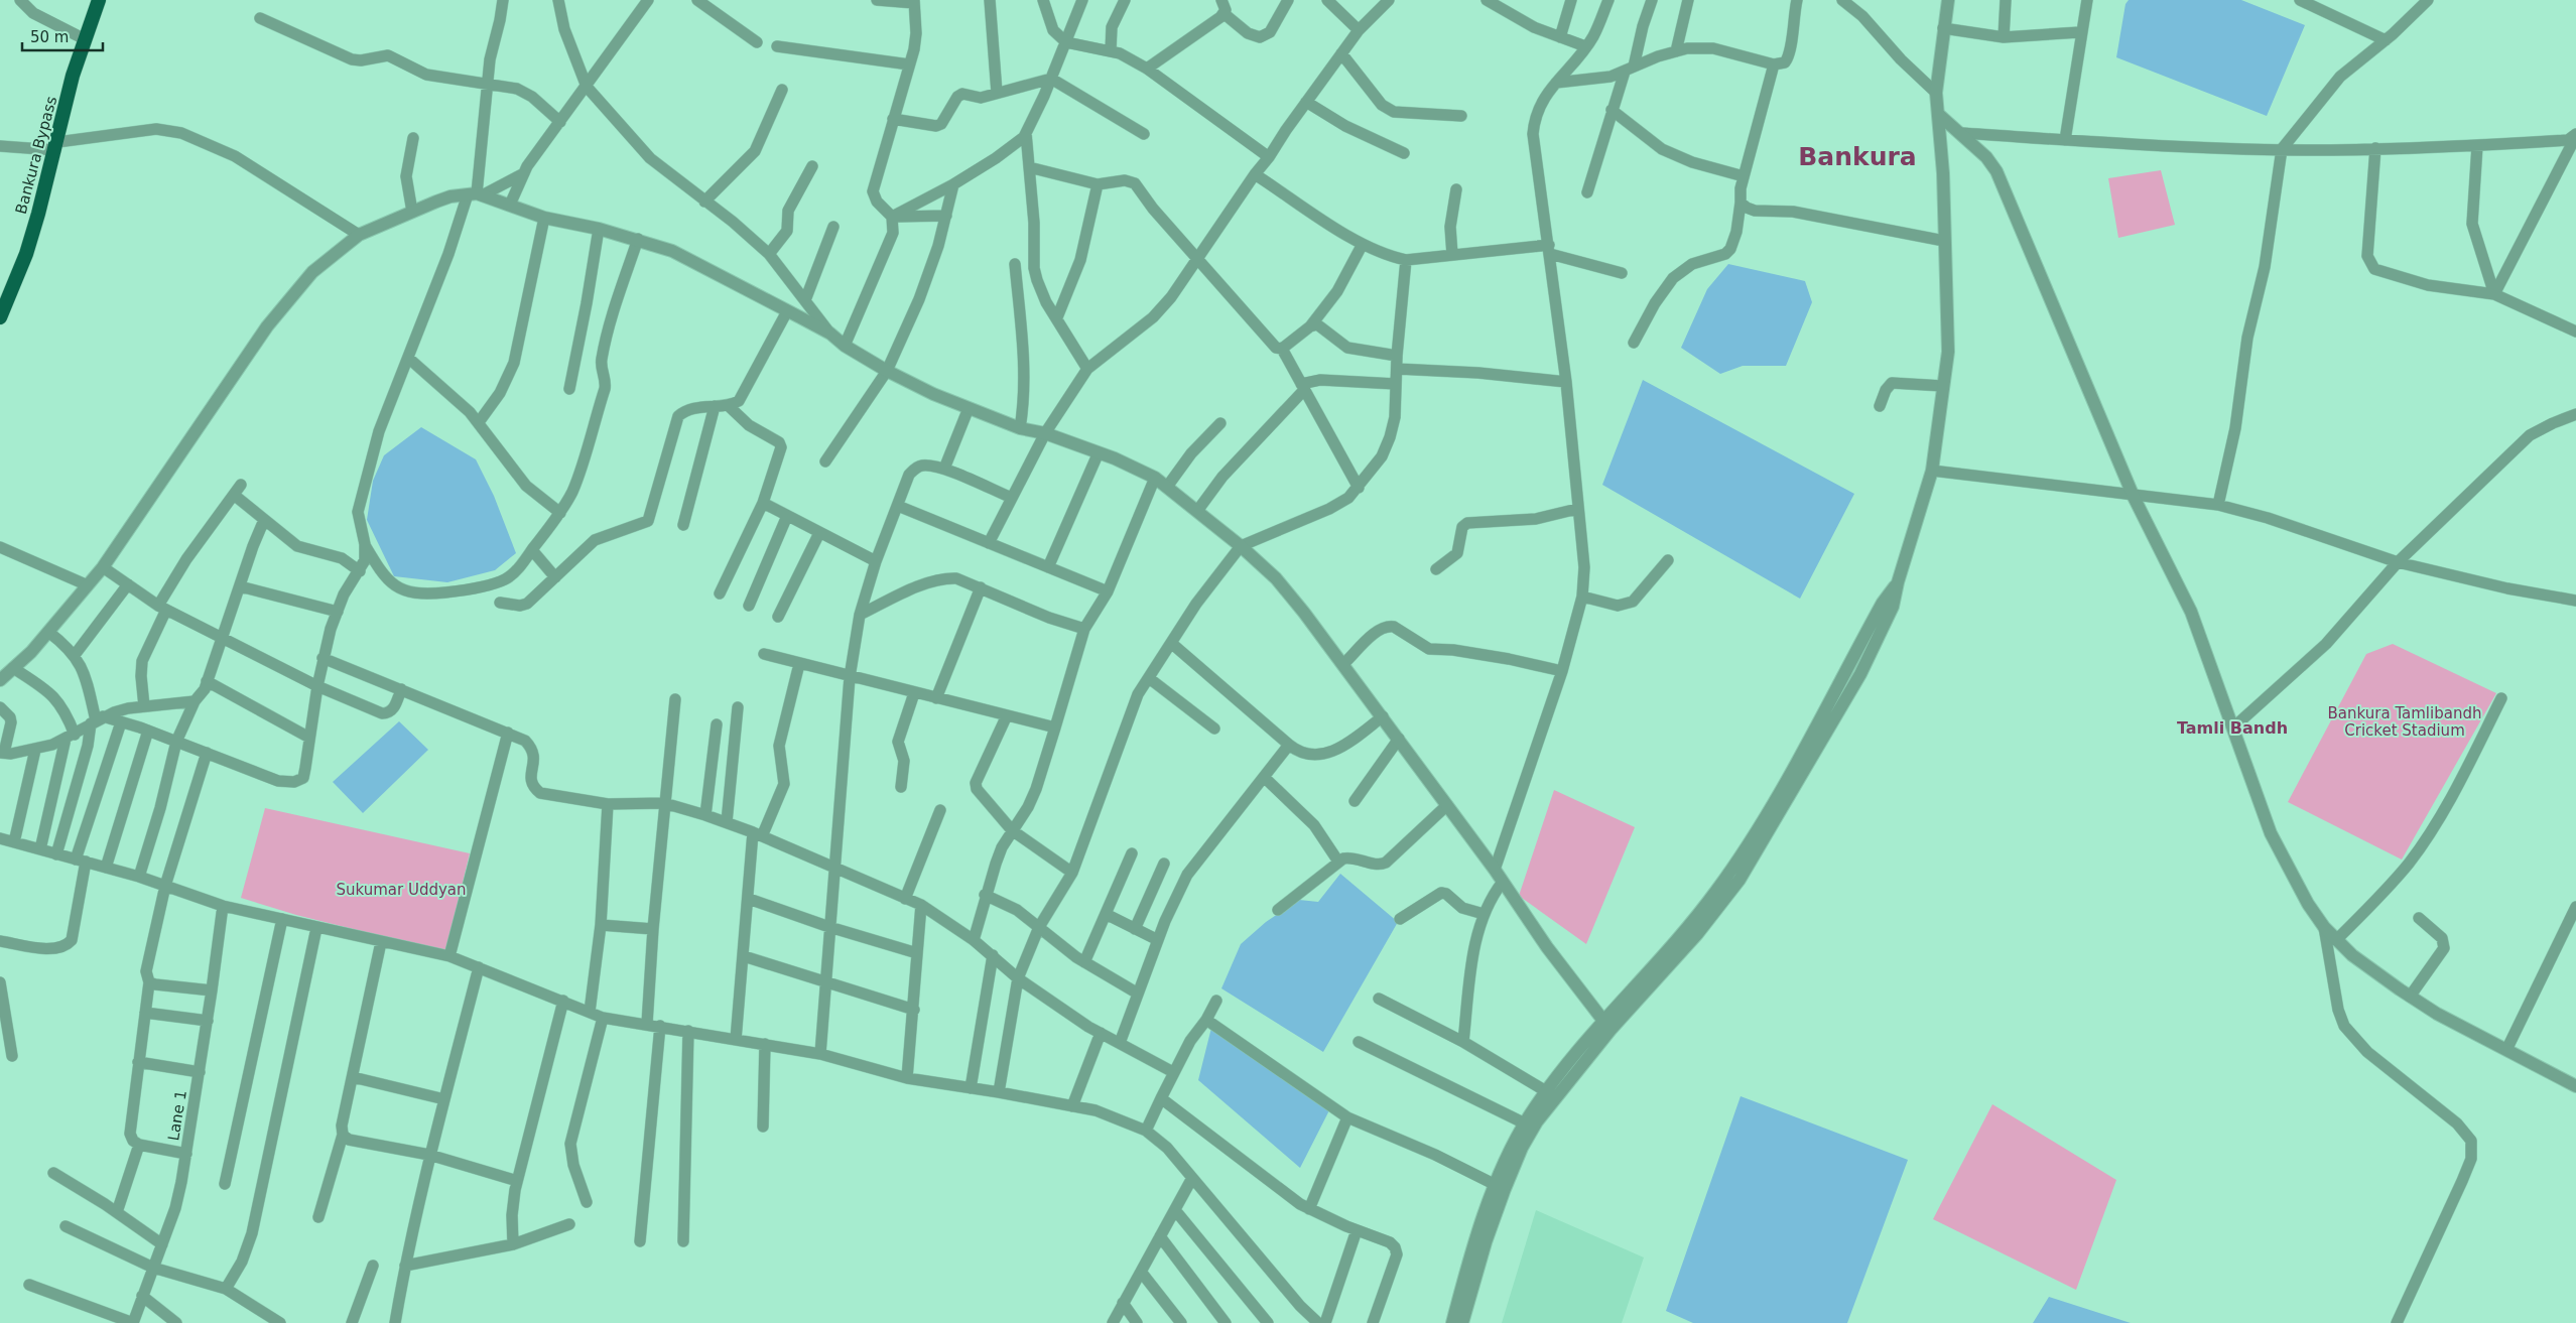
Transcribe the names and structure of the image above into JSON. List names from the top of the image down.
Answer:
{
  "streets": {
    "highway": ["Bankura Bypass"],
    "street": ["Lane 1"]
  },
  "districts": ["Bankura", "Tamli Bandh"],
  "parks": ["Bankura Tamlibandh Cricket Stadium", "Sukumar Uddyan"],
  "scale_bar": "50 m"
}
